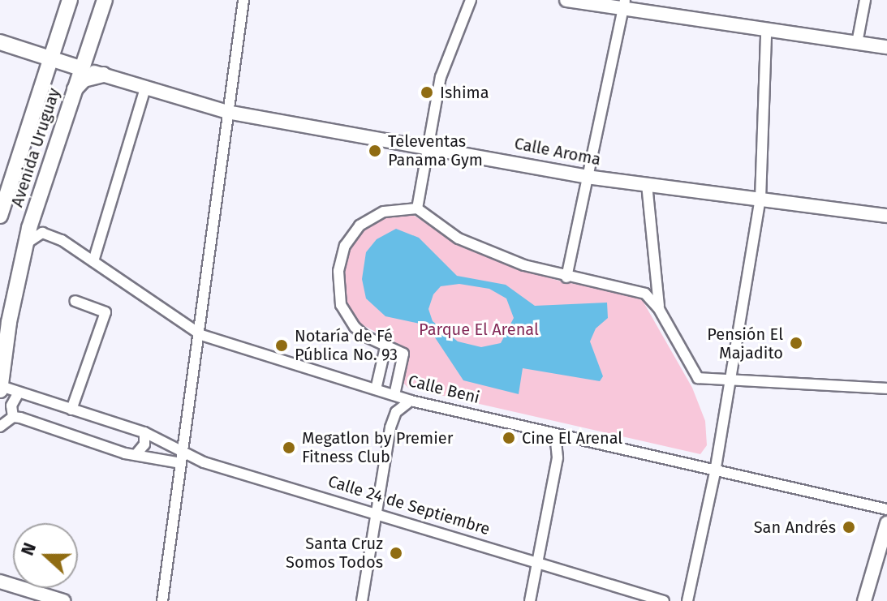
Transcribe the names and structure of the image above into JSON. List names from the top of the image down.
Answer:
{
  "streets": {
    "main road": ["Avenida Uruguay", "Calle Aroma"],
    "street": ["Calle Beni", "Calle 24 de Septiembre"]
  },
  "crossings": [
    ["Avenida Uruguay", "Calle Aroma"],
    ["Avenida Uruguay", "Calle Beni"],
    ["Avenida Uruguay", "Calle 24 de Septiembre"]
  ],
  "parks": ["Parque El Arenal"],
  "places": [
    "Ishima",
    "Televentas Panama Gym",
    "Pensión El Majadito",
    "Notaría de Fé Pública No. 93",
    "Cine El Arenal",
    "Megatlon by Premier Fitness Club",
    "San Andrés",
    "Santa Cruz Somos Todos"
  ],
  "north": "left"
}
